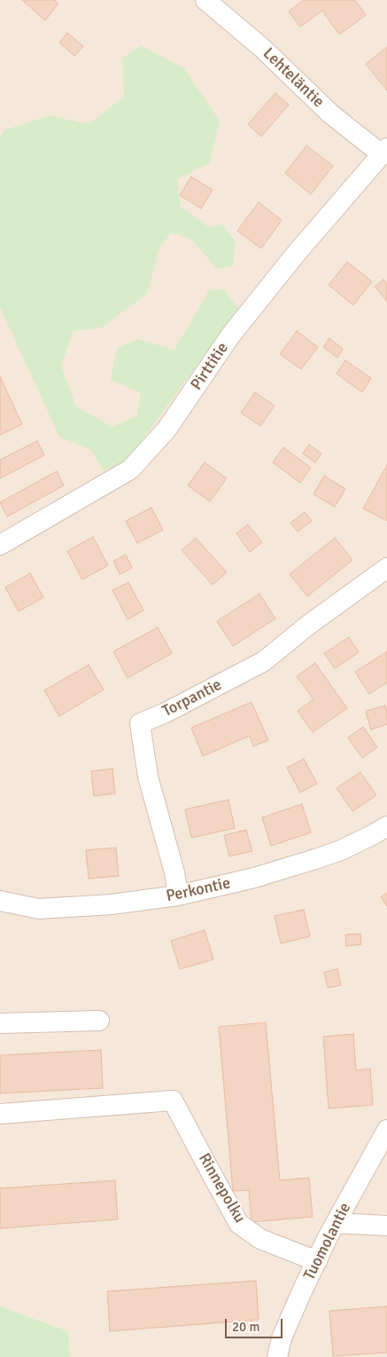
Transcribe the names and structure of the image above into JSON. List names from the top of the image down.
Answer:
{
  "streets": {
    "street": [
      "Lehteläntie",
      "Pirttitie",
      "Torpantie",
      "Perkontie",
      "Rinnepolku",
      "Tuomolantie"
    ]
  },
  "crossings": [
    ["Lehteläntie", "Pirttitie"],
    ["Torpantie", "Perkontie"],
    ["Rinnepolku", "Tuomolantie"]
  ],
  "scale_bar": "20 m"
}
